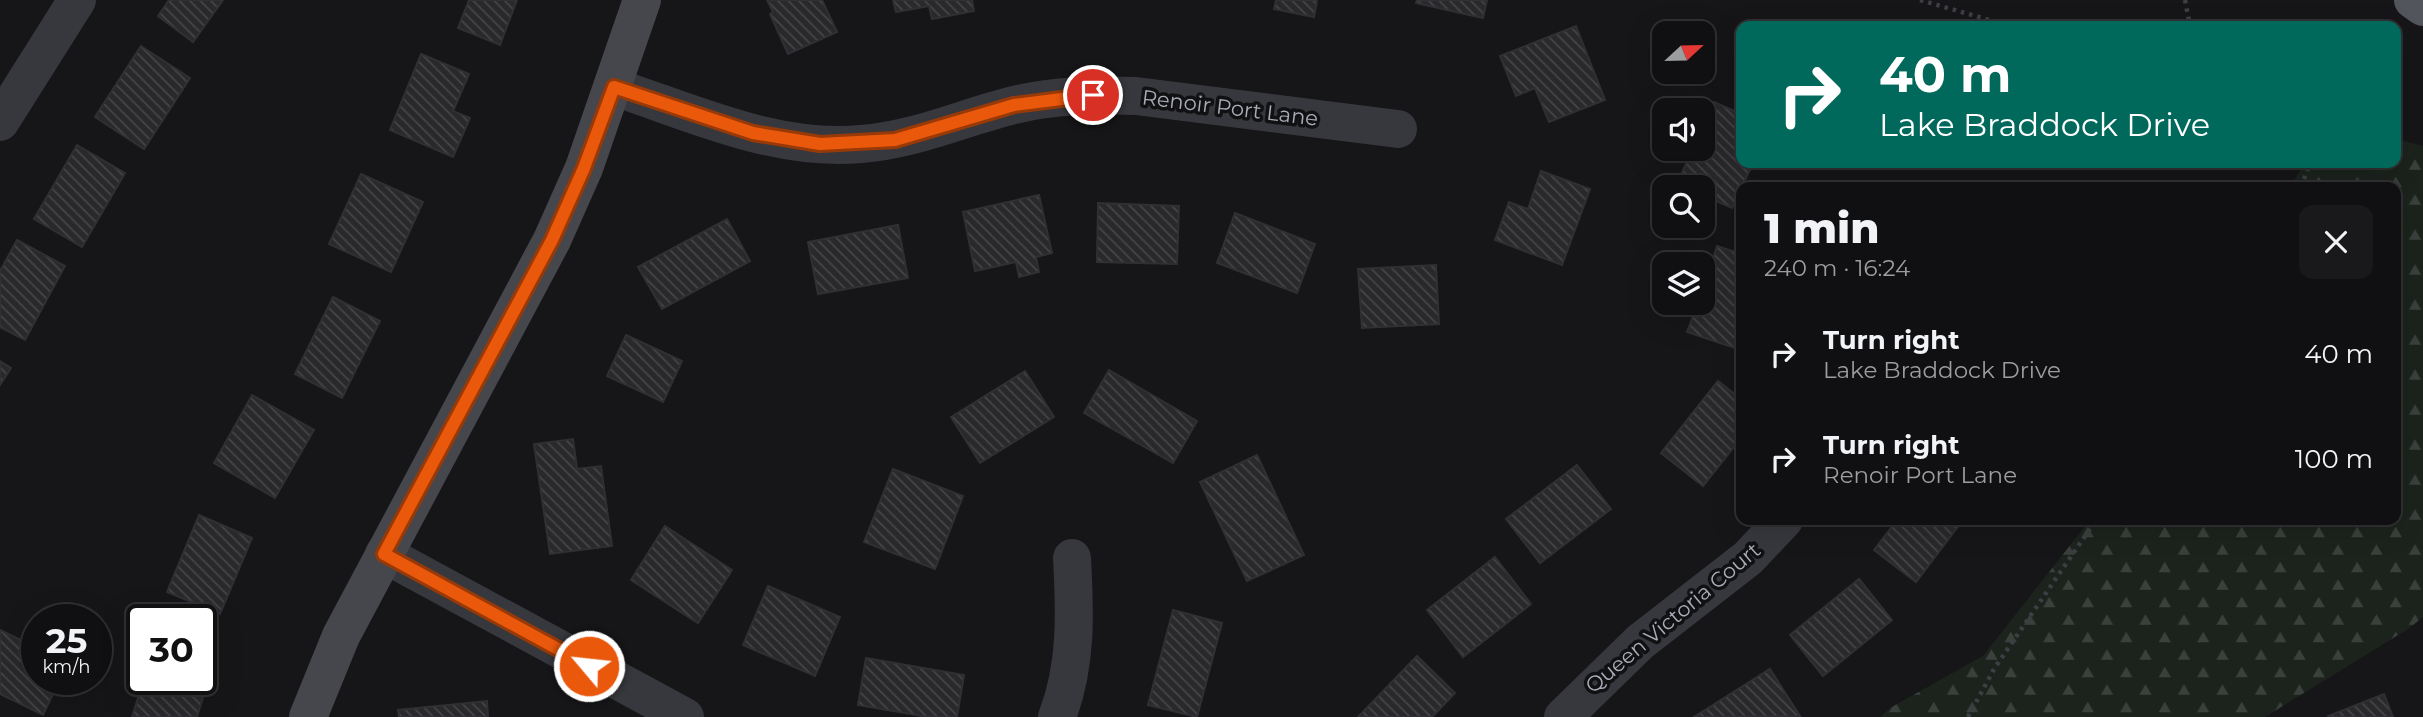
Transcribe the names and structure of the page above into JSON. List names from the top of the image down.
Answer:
{
  "streets": {
    "street": ["Renoir Port Lane", "Queen Victoria Court"]
  },
  "north": "right",
  "page": {
    "turn": ["40 m", "Lake Braddock Drive"],
    "heading": ["1 min", "240 m · 16:24"],
    "list": [
      {
        "name": "Turn right",
        "note": "Lake Braddock Drive",
        "value": "40 m"
      },
      {
        "name": "Turn right",
        "note": "Renoir Port Lane",
        "value": "100 m"
      }
    ],
    "speed": "25 km/h",
    "limit": "30"
  }
}
